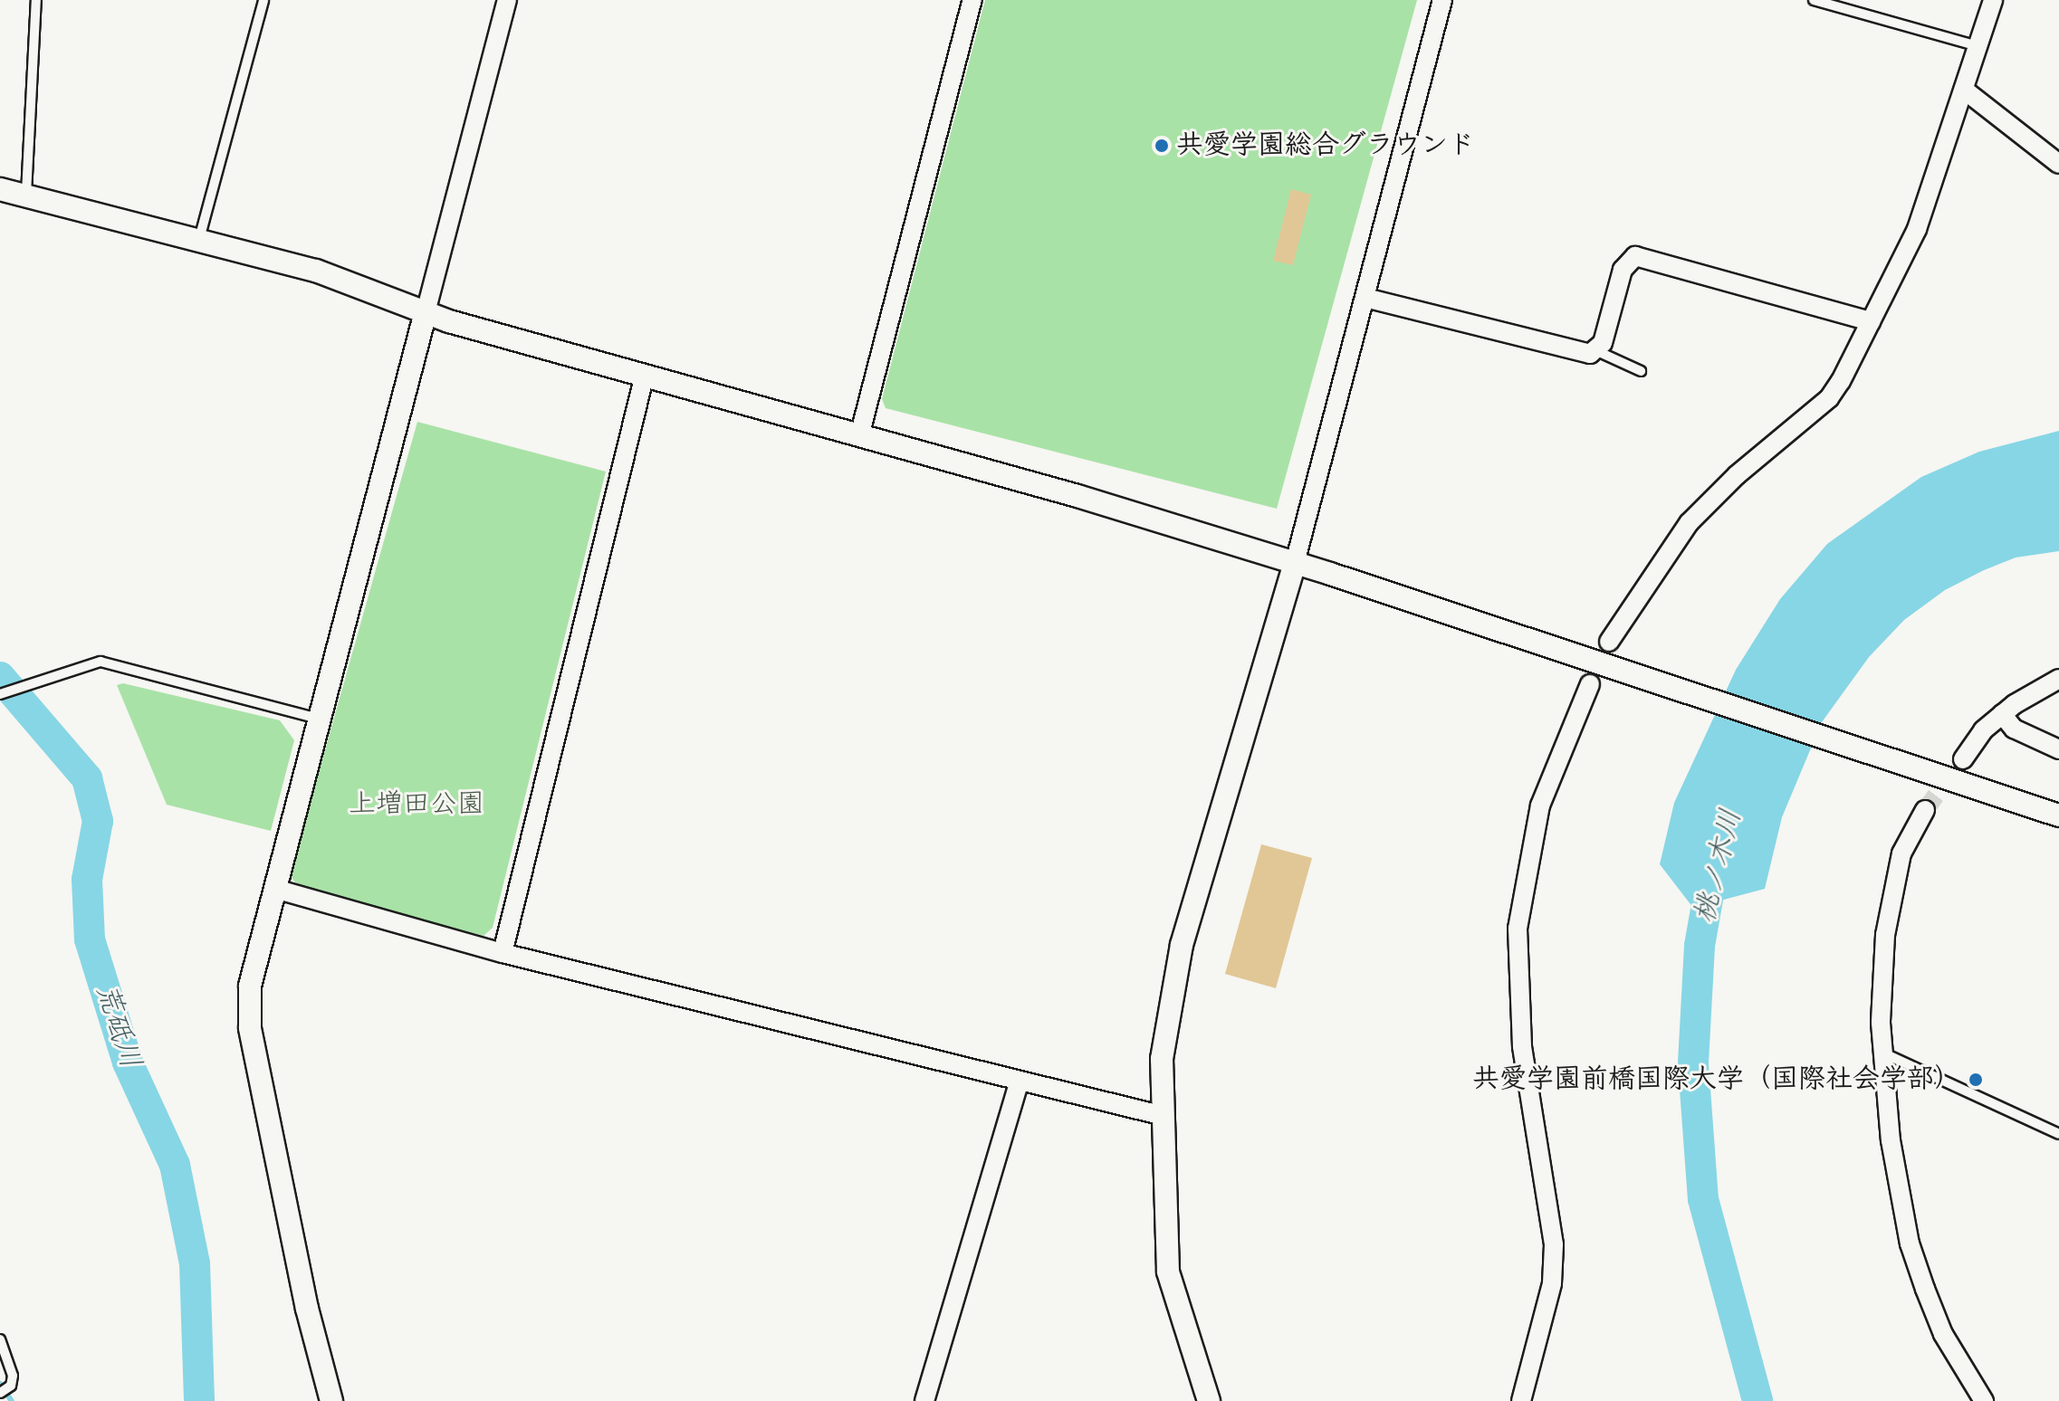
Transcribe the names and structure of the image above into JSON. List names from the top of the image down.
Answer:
{
  "water": ["桃ノ木川", "荒砥川"],
  "parks": ["上増田公園"],
  "places": ["共愛学園総合グラウンド", "共愛学園前橋国際大学（国際社会学部）"]
}
